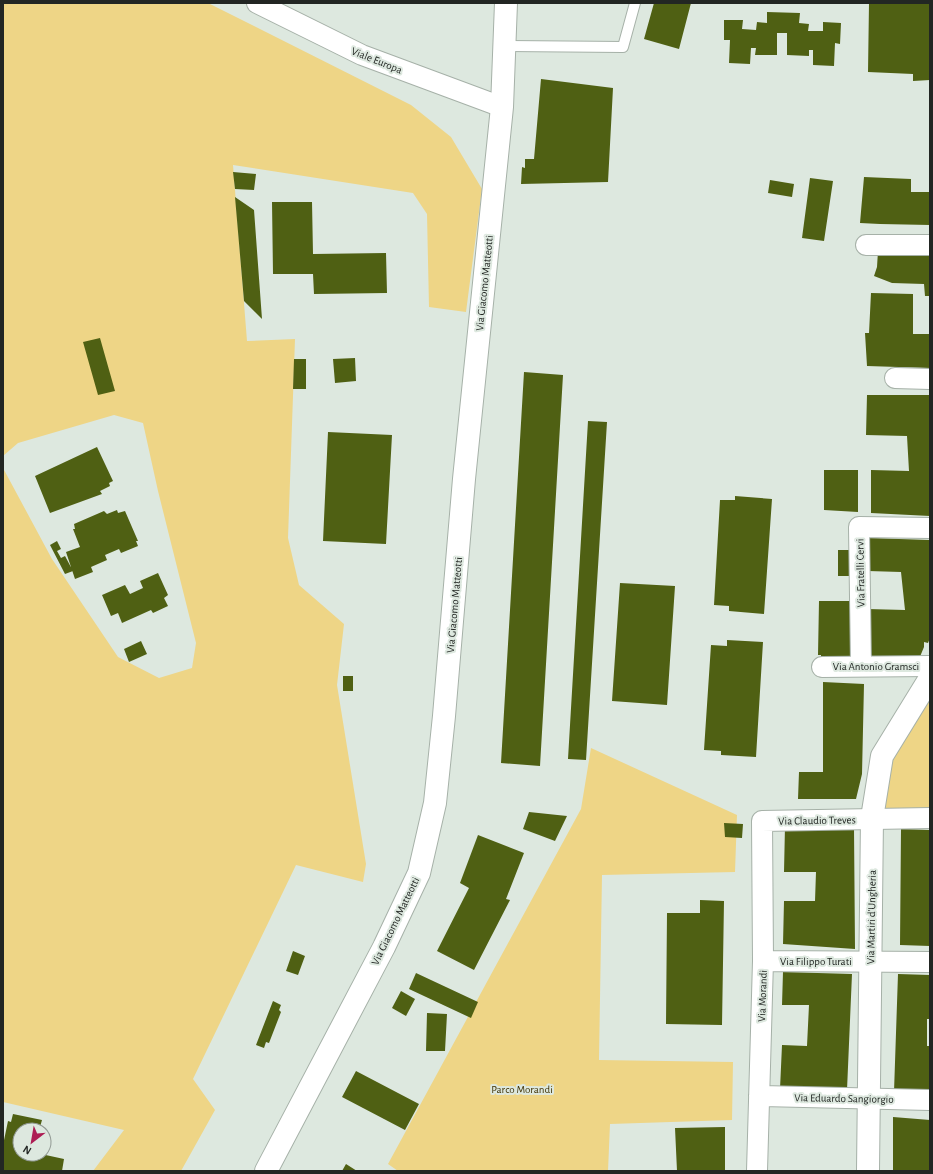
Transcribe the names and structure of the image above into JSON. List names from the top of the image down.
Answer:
{
  "streets": {
    "street": [
      "Viale Europa",
      "Via Giacomo Matteotti",
      "Via Fratelli Cervi",
      "Via Antonio Gramsci",
      "Via Claudio Treves",
      "Via Martiri d'Ungheria",
      "Via Filippo Turati",
      "Via Morandi",
      "Via Eduardo Sangiorgio"
    ]
  },
  "crossings": [
    ["Viale Europa", "Via Giacomo Matteotti"],
    ["Via Fratelli Cervi", "Via Antonio Gramsci"],
    ["Via Claudio Treves", "Via Martiri d'Ungheria"],
    ["Via Claudio Treves", "Via Morandi"],
    ["Via Martiri d'Ungheria", "Via Filippo Turati"],
    ["Via Martiri d'Ungheria", "Via Eduardo Sangiorgio"],
    ["Via Filippo Turati", "Via Morandi"],
    ["Via Morandi", "Via Eduardo Sangiorgio"]
  ],
  "parks": ["Parco Morandi"],
  "north": "bottom left"
}
